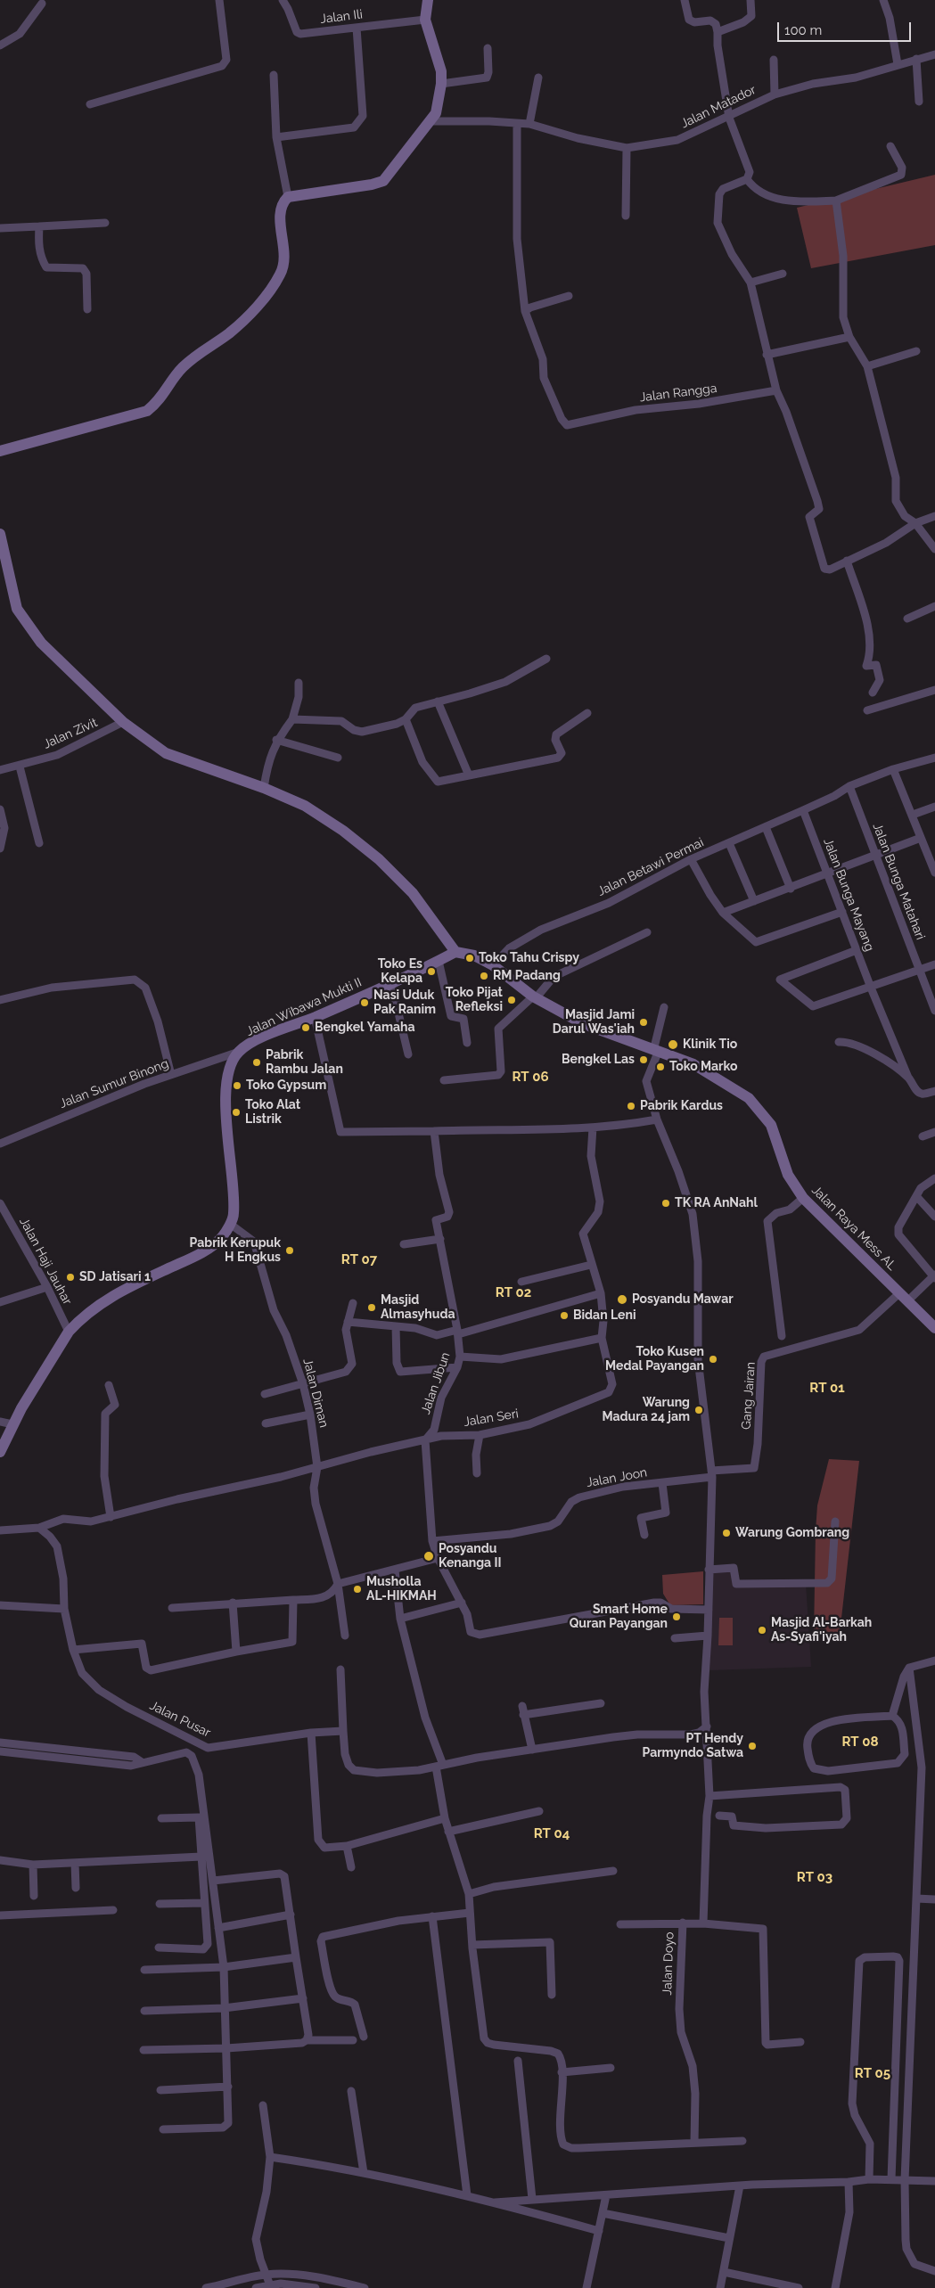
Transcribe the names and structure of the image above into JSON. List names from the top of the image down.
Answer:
{
  "streets": {
    "main road": ["Jalan Wibawa Mukti II", "Jalan Raya Mess AL"],
    "street": [
      "Jalan Ili",
      "Jalan Matador",
      "Jalan Rangga",
      "Jalan Zivit",
      "Jalan Betawi Permai",
      "Jalan Bunga Matahari",
      "Jalan Bunga Mayang",
      "Jalan Sumur Binong",
      "Jalan Haji Jauhar",
      "Jalan Jibun",
      "Jalan Diman",
      "Gang Jairan",
      "Jalan Seri",
      "Jalan Joon",
      "Jalan Pusar",
      "Jalan Doyo"
    ]
  },
  "crossings": [
    ["Jalan Matador", "Jalan Rangga"],
    ["Jalan Betawi Permai", "Jalan Bunga Matahari"],
    ["Jalan Betawi Permai", "Jalan Bunga Mayang"],
    ["Jalan Betawi Permai", "Jalan Raya Mess AL"],
    ["Jalan Wibawa Mukti II", "Jalan Sumur Binong"],
    ["Jalan Wibawa Mukti II", "Jalan Raya Mess AL"],
    ["Jalan Wibawa Mukti II", "Jalan Haji Jauhar"],
    ["Jalan Wibawa Mukti II", "Jalan Diman"],
    ["Jalan Raya Mess AL", "Gang Jairan"],
    ["Jalan Jibun", "Jalan Seri"],
    ["Jalan Diman", "Jalan Seri"],
    ["Gang Jairan", "Jalan Joon"],
    ["Jalan Seri", "Jalan Pusar"]
  ],
  "districts": [
    "RT 06",
    "RT 07",
    "RT 02",
    "RT 01",
    "RT 08",
    "RT 04",
    "RT 03",
    "RT 05"
  ],
  "places": [
    "Toko Tahu Crispy",
    "Toko Es Kelapa",
    "RM Padang",
    "Toko Pijat Refleksi",
    "Nasi Uduk Pak Ranim",
    "Masjid Jami Darul Was'iah",
    "Bengkel Yamaha",
    "Klinik Tio",
    "Bengkel Las",
    "Pabrik Rambu Jalan",
    "Toko Marko",
    "Toko Gypsum",
    "Pabrik Kardus",
    "Toko Alat Listrik",
    "TK RA AnNahl",
    "Pabrik Kerupuk H Engkus",
    "SD Jatisari 1",
    "Posyandu Mawar",
    "Masjid Almasyhuda",
    "Bidan Leni",
    "Toko Kusen Medal Payangan",
    "Warung Madura 24 jam",
    "Warung Gombrang",
    "Posyandu Kenanga II",
    "Musholla AL-HIKMAH",
    "Smart Home Quran Payangan",
    "Masjid Al-Barkah As-Syafi'iyah",
    "PT Hendy Parmyndo Satwa"
  ],
  "scale_bar": "100 m"
}
